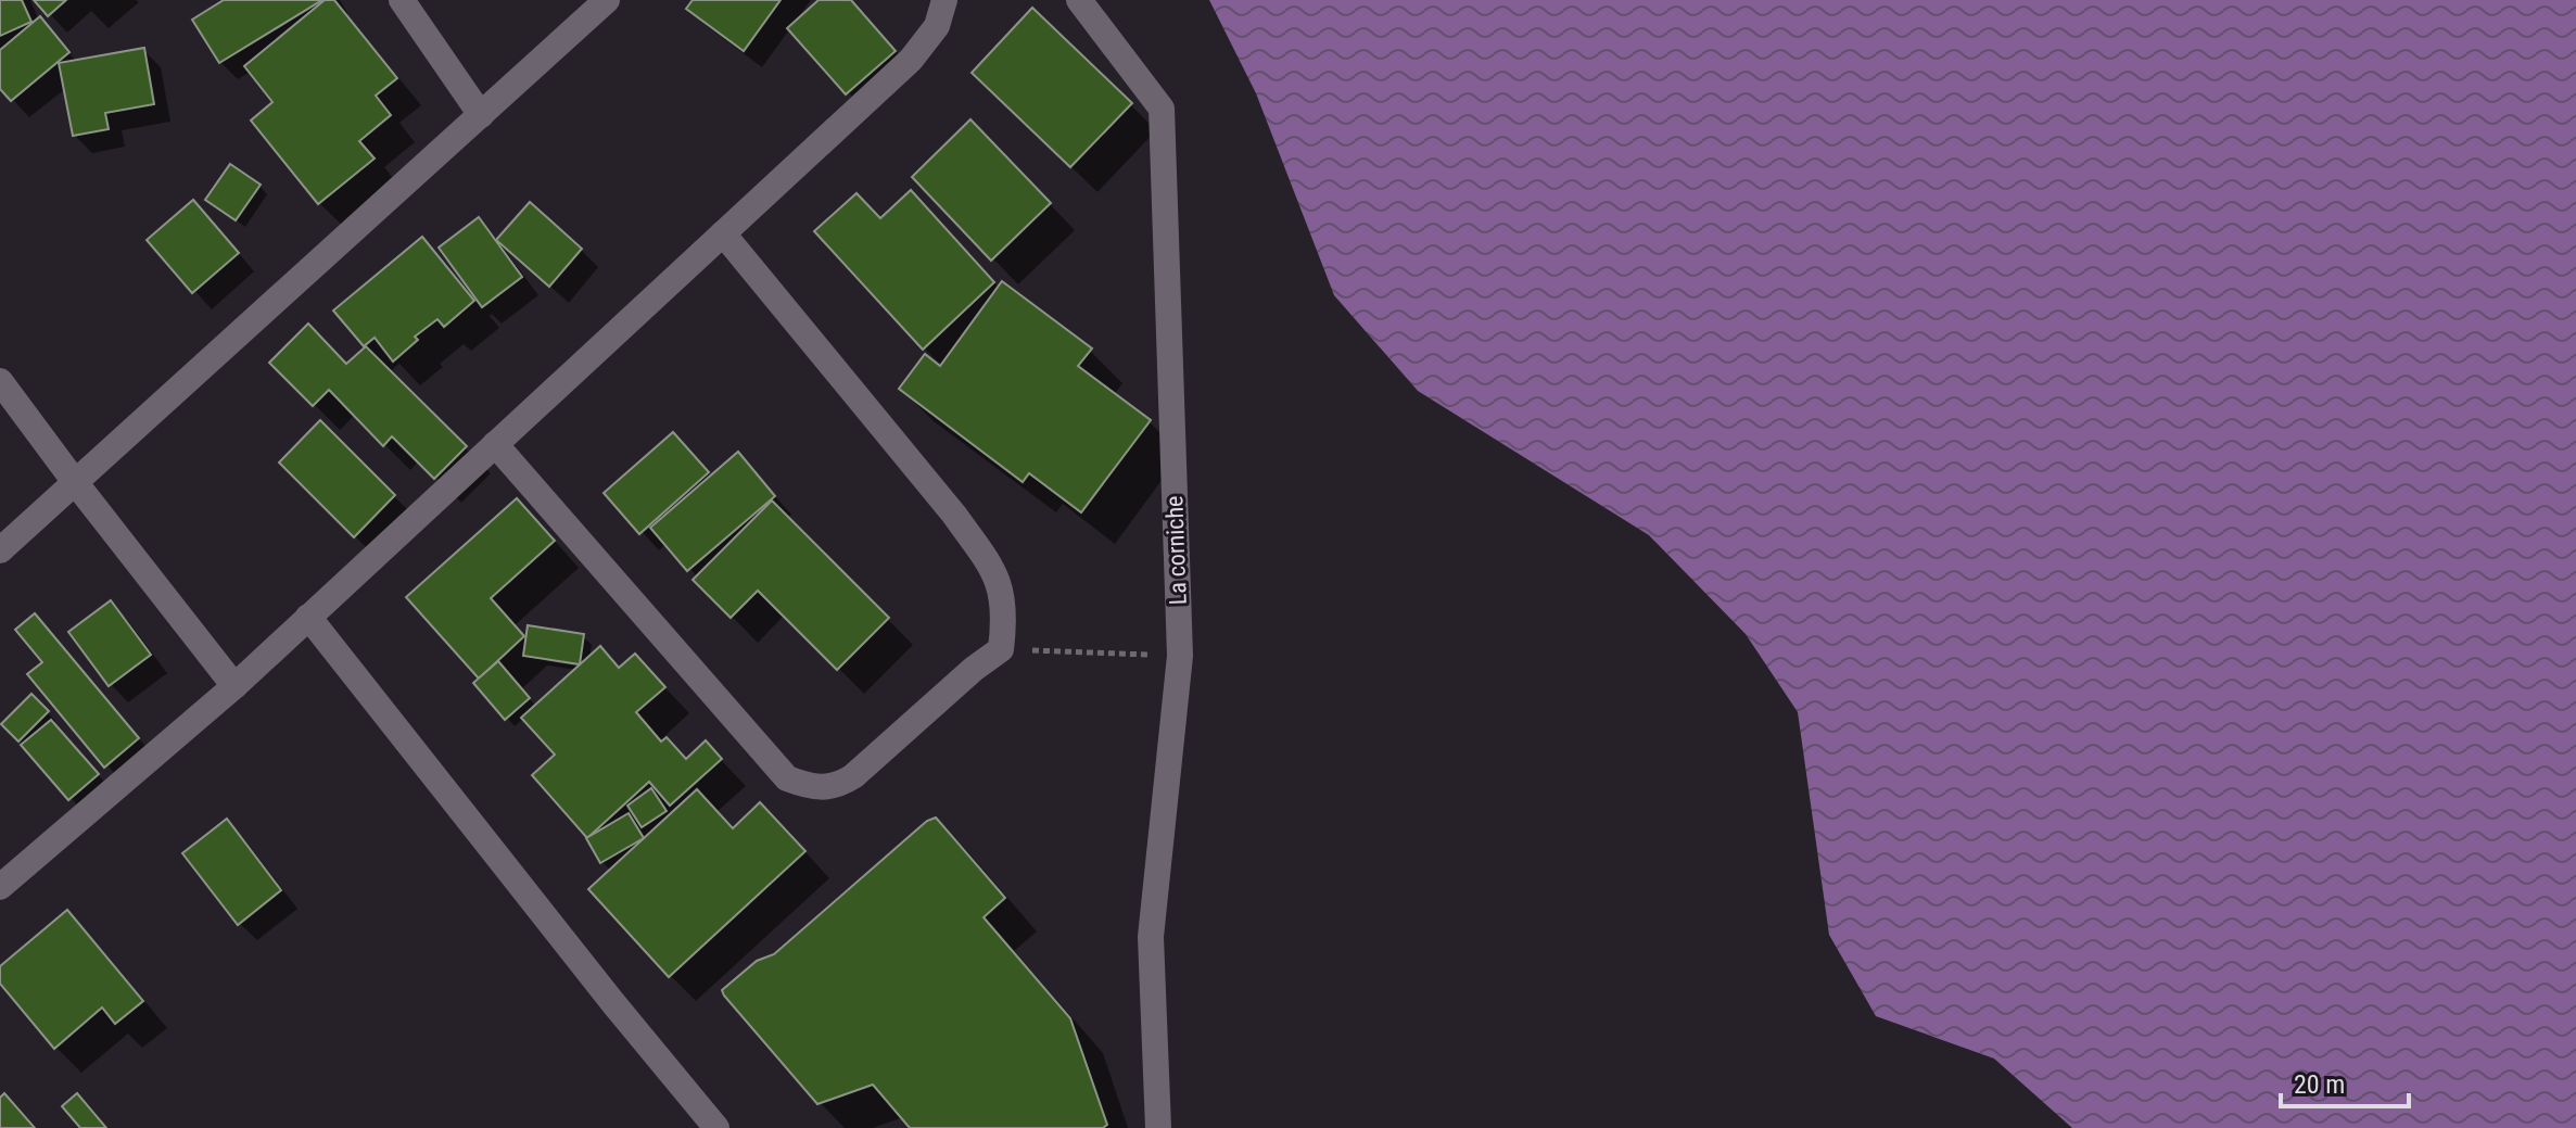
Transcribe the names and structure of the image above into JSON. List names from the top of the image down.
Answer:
{
  "streets": {
    "street": ["La corniche"]
  },
  "scale_bar": "20 m"
}
